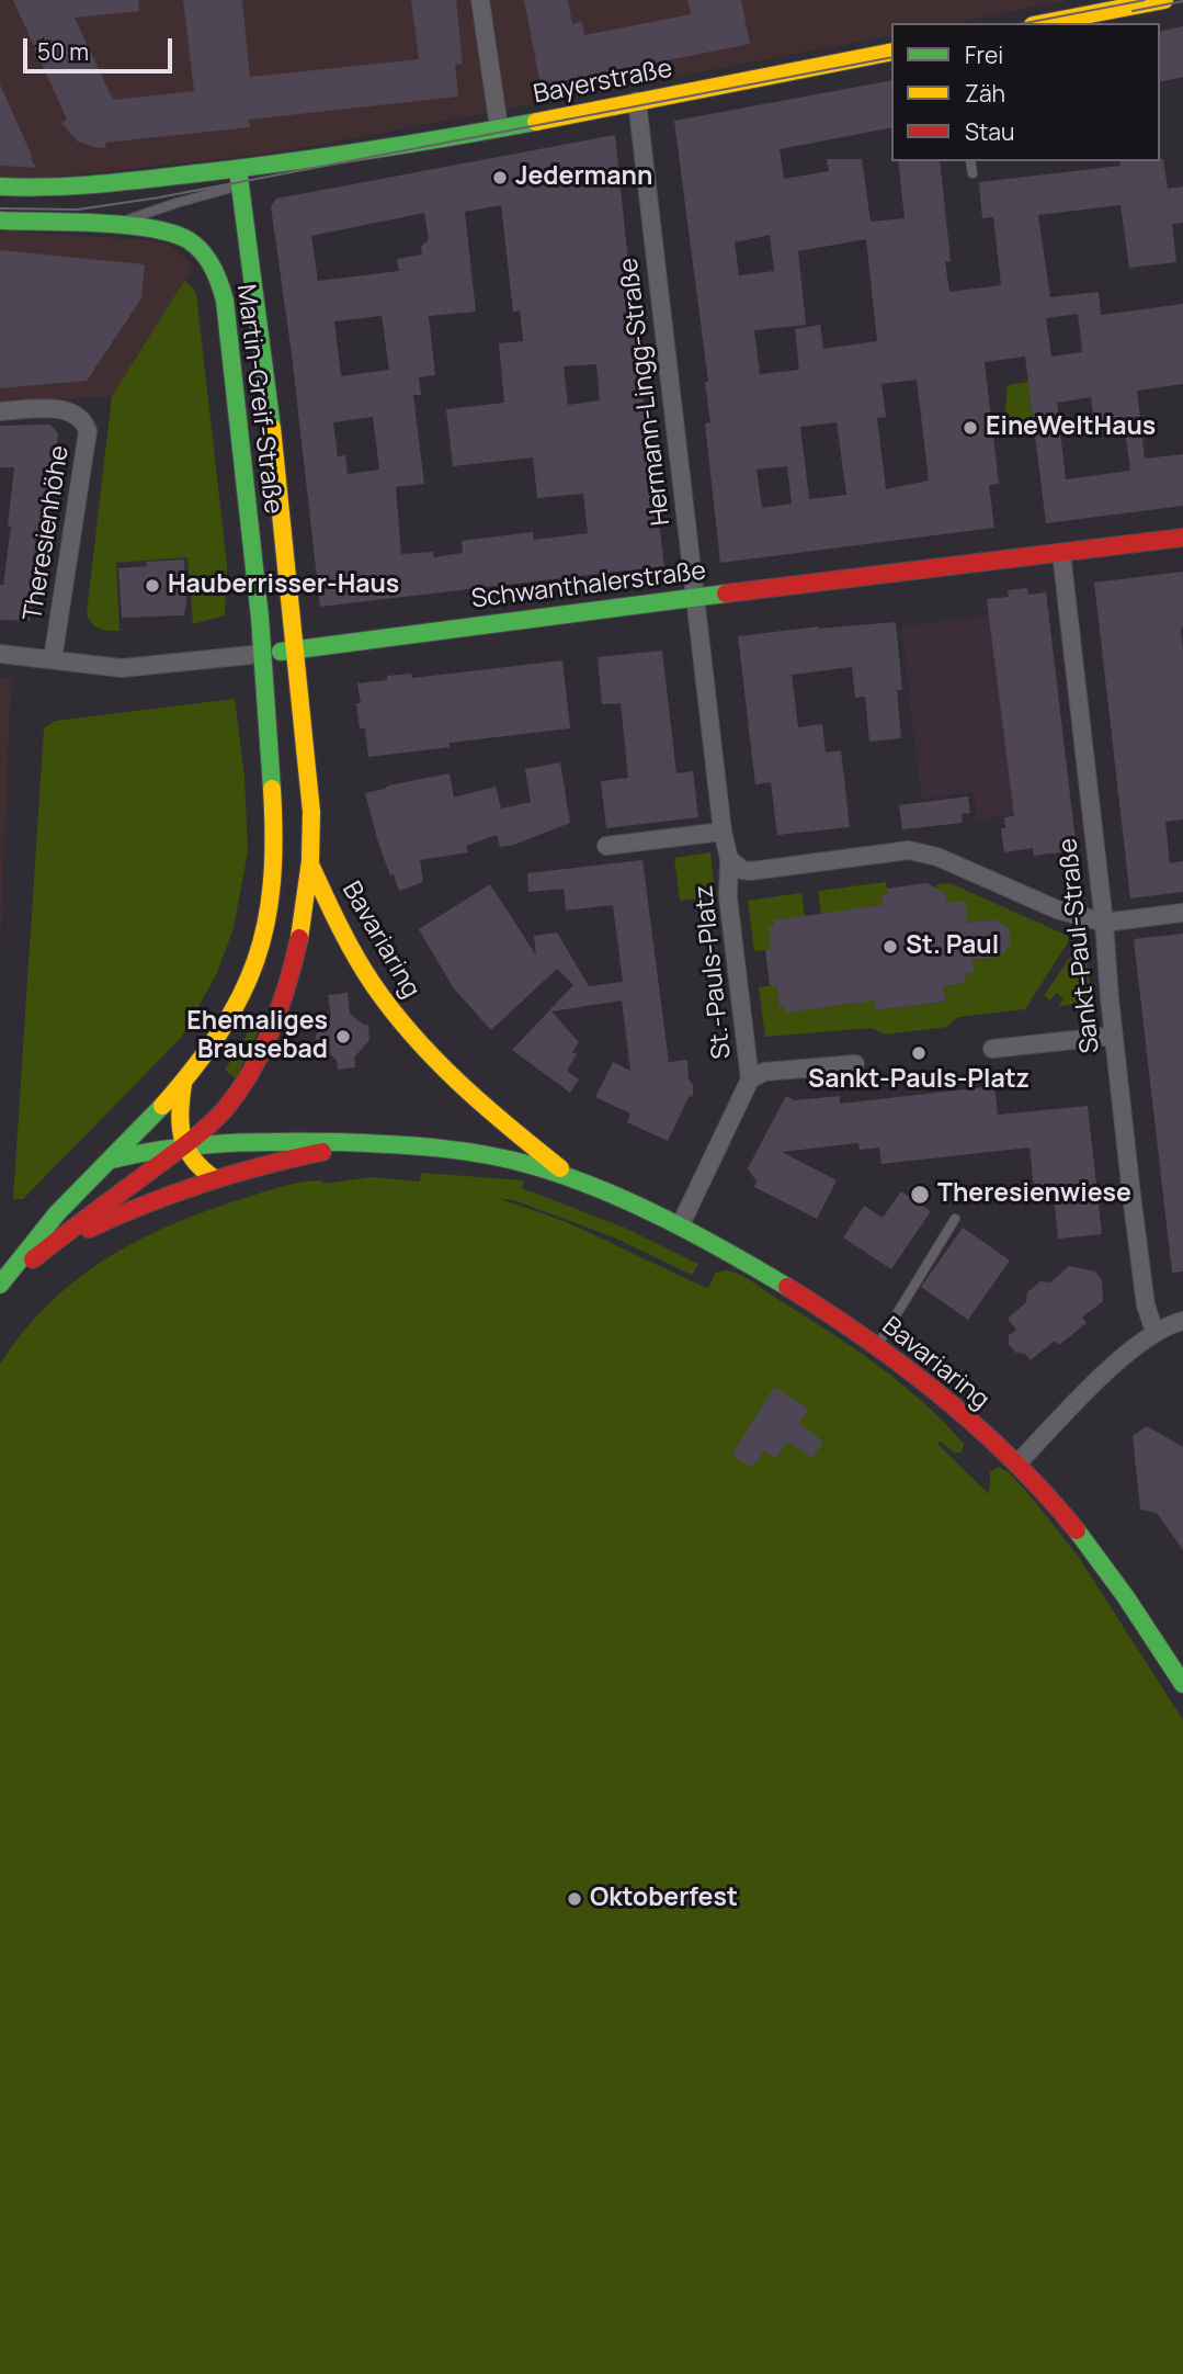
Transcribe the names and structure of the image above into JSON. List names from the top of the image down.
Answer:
{
  "streets": {
    "main road": [
      "Bayerstraße",
      "Martin-Greif-Straße",
      "Schwanthalerstraße",
      "Bavariaring"
    ],
    "street": [
      "Hermann-Lingg-Straße",
      "Theresienhöhe",
      "Sankt-Paul-Straße",
      "St.-Pauls-Platz"
    ]
  },
  "crossings": [
    ["Bayerstraße", "Hermann-Lingg-Straße"],
    ["Bayerstraße", "Martin-Greif-Straße"],
    ["Hermann-Lingg-Straße", "Schwanthalerstraße"],
    ["Hermann-Lingg-Straße", "St.-Pauls-Platz"],
    ["Martin-Greif-Straße", "Schwanthalerstraße"],
    ["Martin-Greif-Straße", "Bavariaring"],
    ["Theresienhöhe", "Schwanthalerstraße"],
    ["Schwanthalerstraße", "Bavariaring"],
    ["Schwanthalerstraße", "Sankt-Paul-Straße"]
  ],
  "places": [
    "Jedermann",
    "EineWeltHaus",
    "Hauberrisser-Haus",
    "St. Paul",
    "Ehemaliges Brausebad",
    "Sankt-Pauls-Platz",
    "Theresienwiese",
    "Oktoberfest"
  ],
  "legend": ["Frei", "Zäh", "Stau"],
  "scale_bar": "50 m"
}
